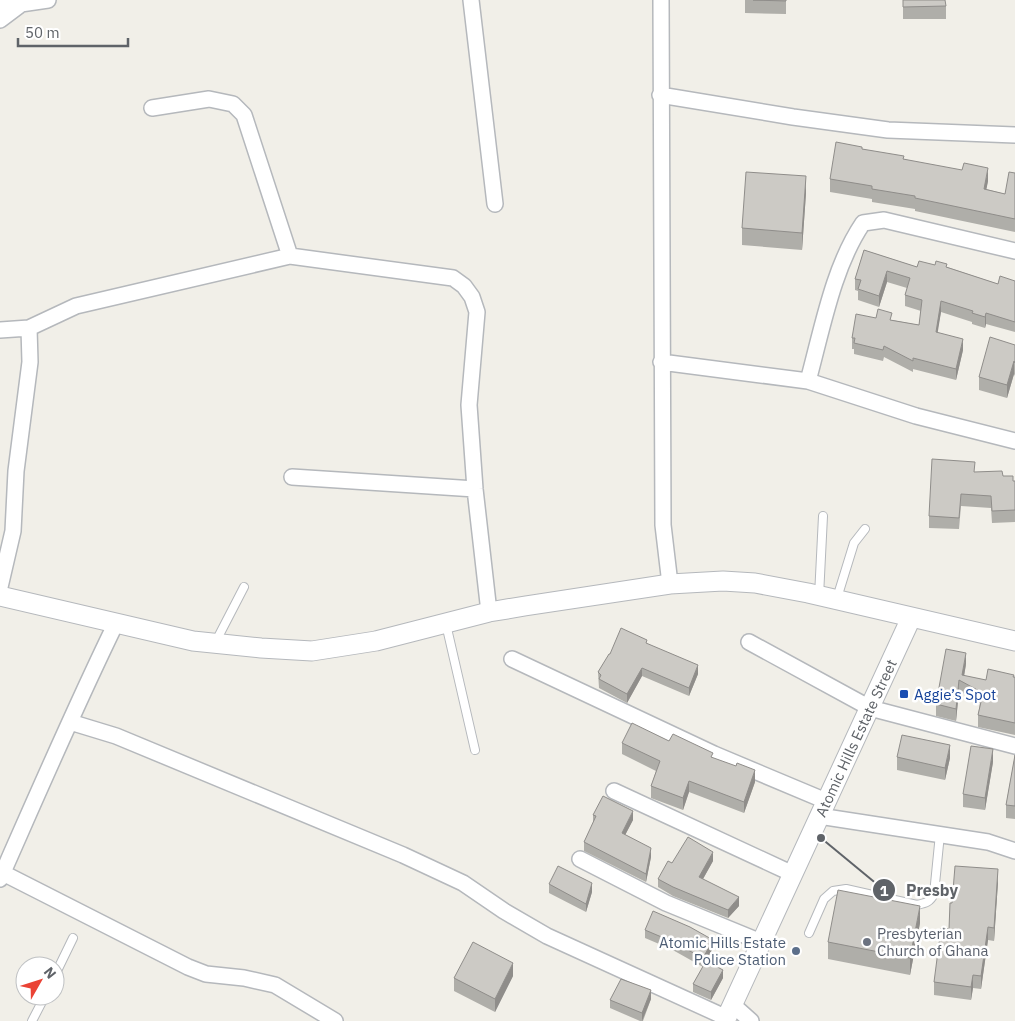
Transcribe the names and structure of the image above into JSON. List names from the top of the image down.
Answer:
{
  "streets": {
    "street": ["Atomic Hills Estate Street"]
  },
  "places": {
    "transit": ["Aggie’s Spot"],
    "other": ["Presby", "Presbyterian Church of Ghana", "Atomic Hills Estate Police Station"]
  },
  "scale_bar": "50 m",
  "north": "top right"
}
